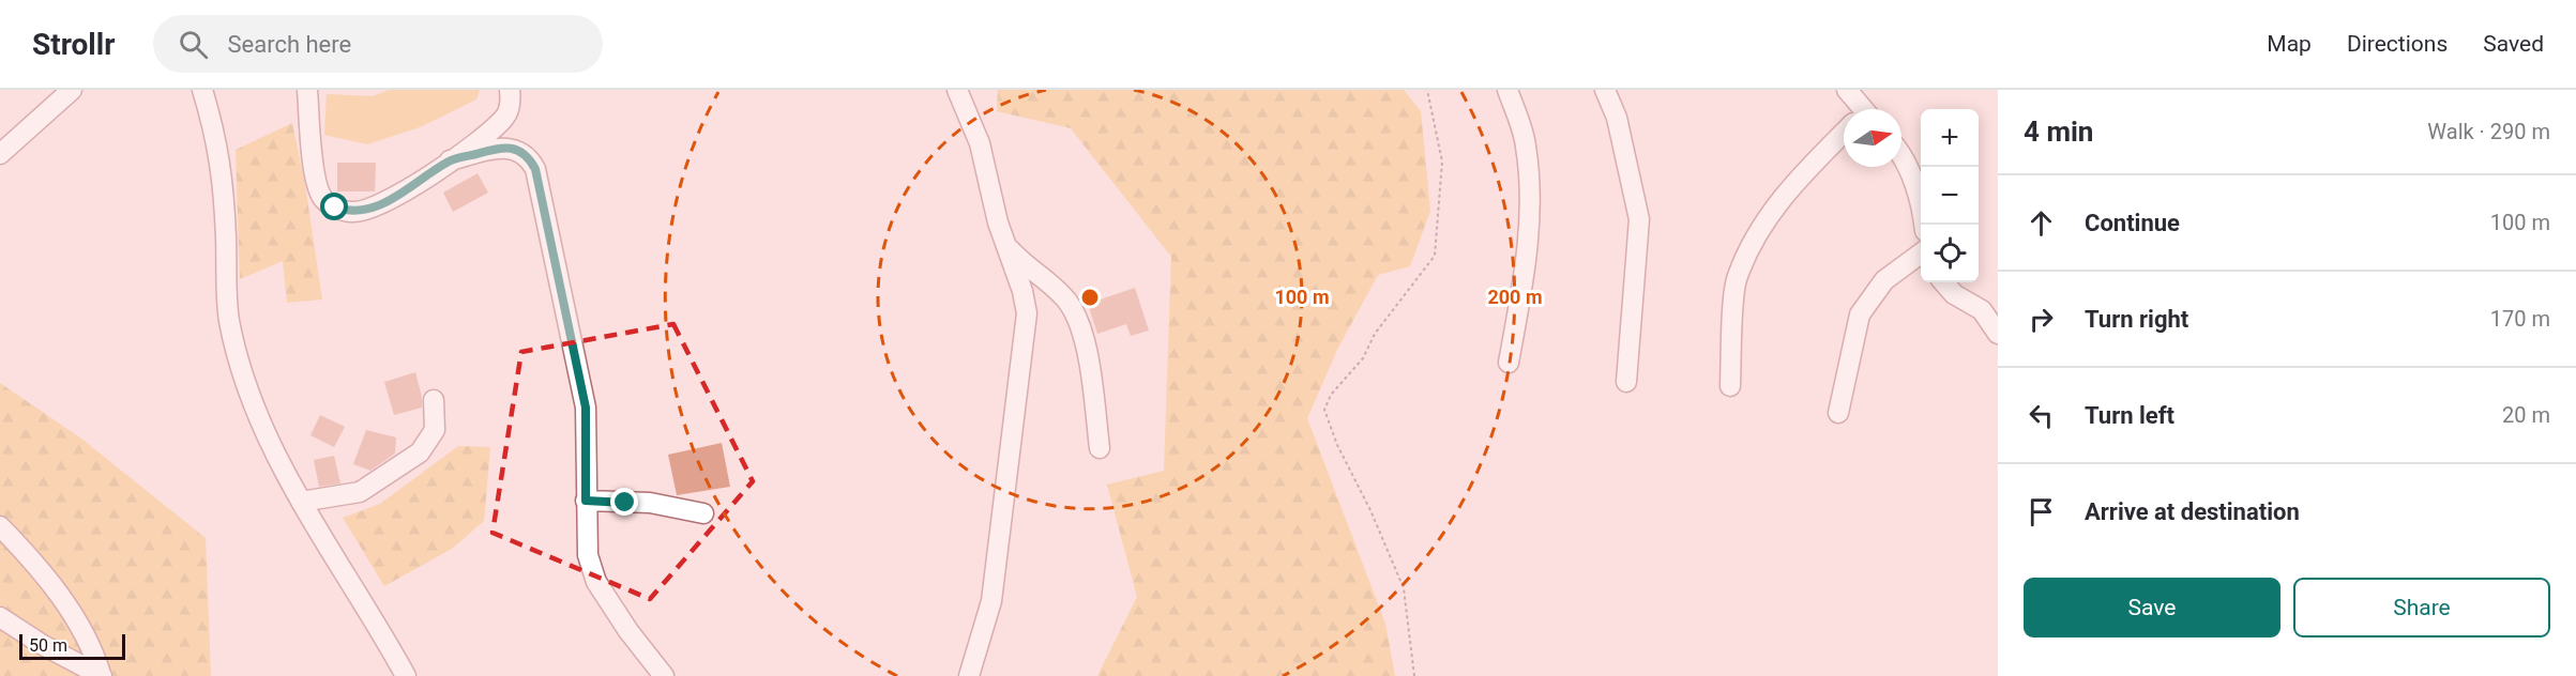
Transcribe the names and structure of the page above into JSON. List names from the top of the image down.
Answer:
{
  "scale_bar": "50 m",
  "north": "right",
  "page": {
    "header": "Strollr",
    "search": "Search here",
    "nav": ["Map", "Directions", "Saved"],
    "heading": ["4 min", "Walk · 290 m"],
    "map_buttons": ["+", "−"],
    "list": [
      ["Continue", "100 m"],
      ["Turn right", "170 m"],
      ["Turn left", "20 m"],
      "Arrive at destination"
    ],
    "buttons": ["Save", "Share"],
    "scale": "50 m"
  },
  "rings": ["100 m", "200 m"]
}
